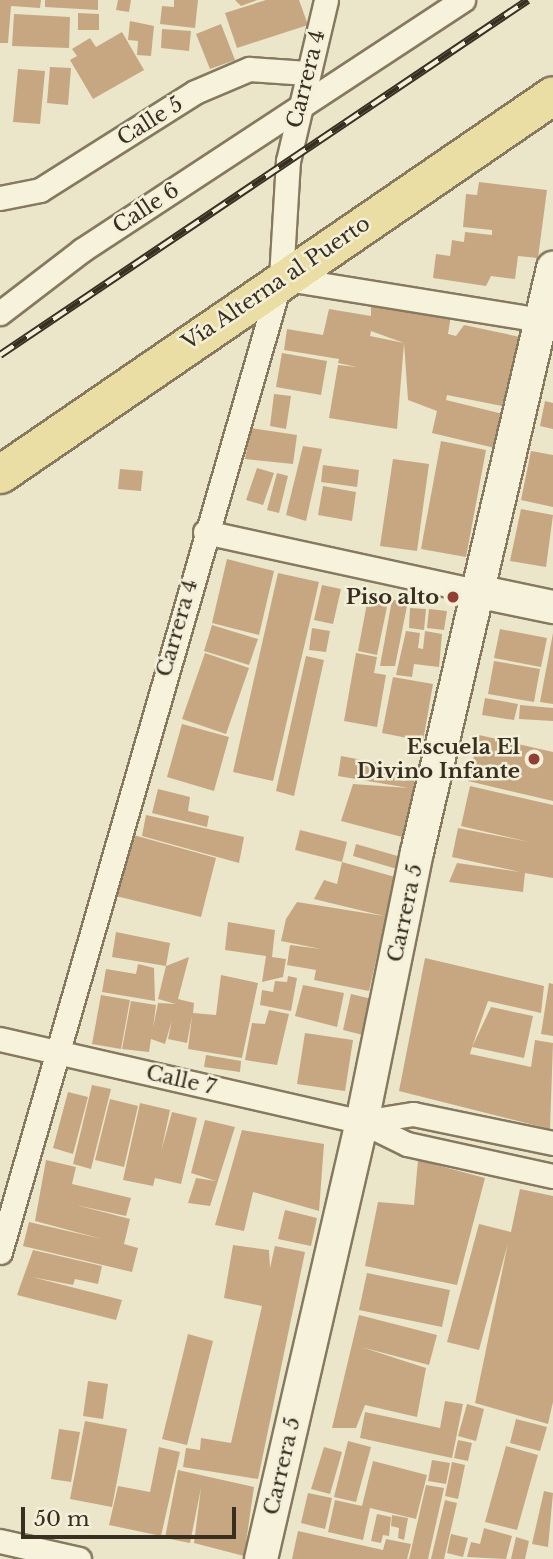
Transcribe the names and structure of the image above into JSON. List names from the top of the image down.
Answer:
{
  "streets": {
    "main road": ["Vía Alterna al Puerto"],
    "street": [
      "Carrera 4",
      "Calle 5",
      "Calle 6",
      "Carrera 5",
      "Calle 7"
    ]
  },
  "crossings": [
    ["Carrera 4", "Calle 5"],
    ["Carrera 4", "Calle 6"],
    ["Carrera 4", "Vía Alterna al Puerto"],
    ["Carrera 4", "Calle 7"],
    ["Carrera 5", "Calle 7"]
  ],
  "places": ["Piso alto", "Escuela El Divino Infante"],
  "scale_bar": "50 m"
}
